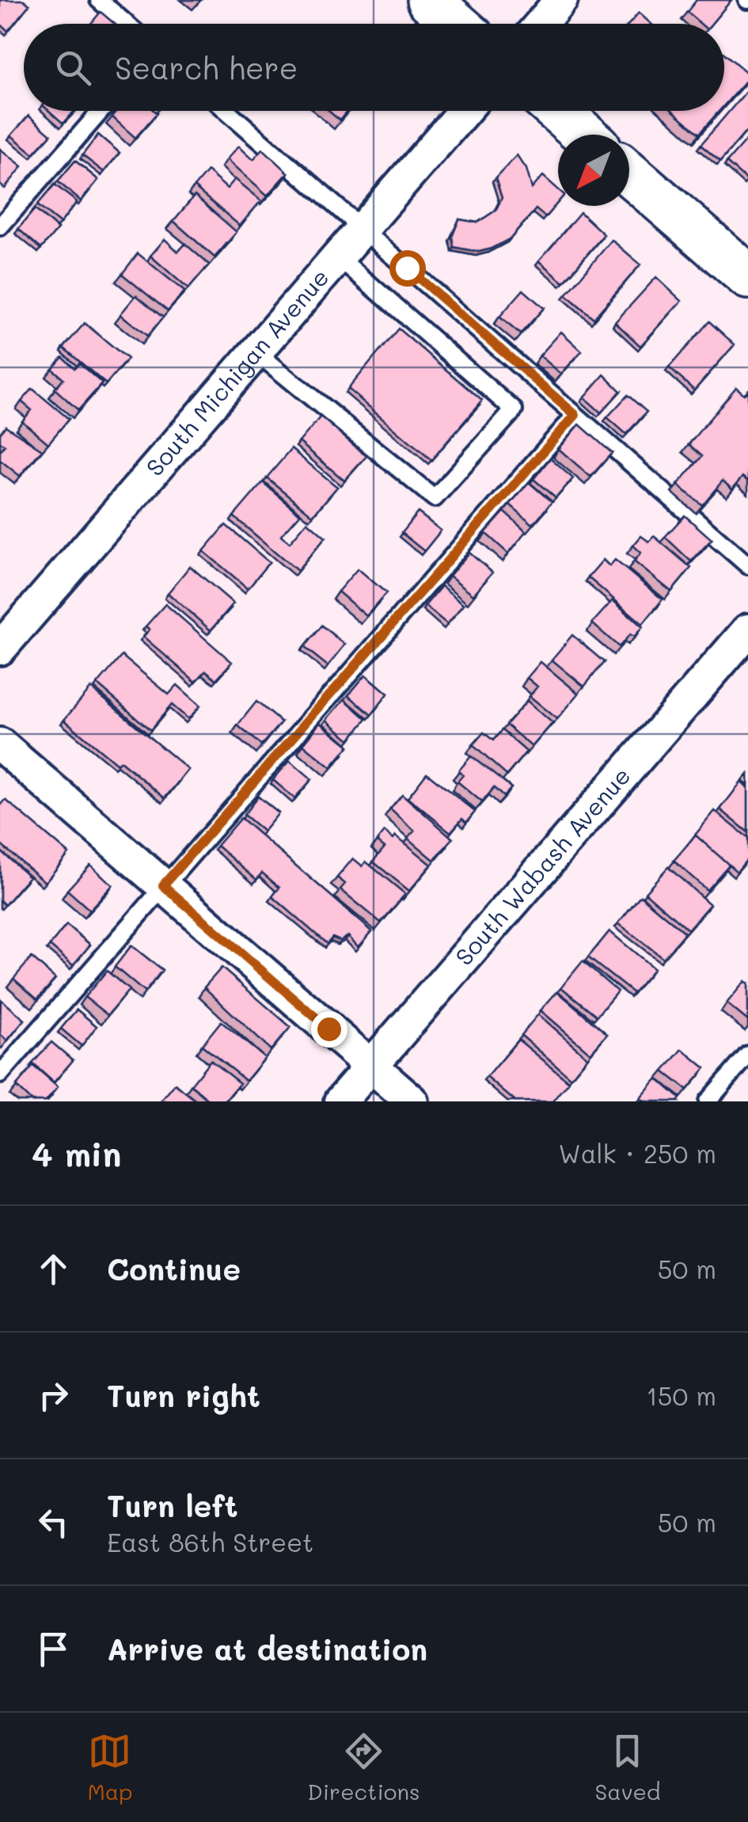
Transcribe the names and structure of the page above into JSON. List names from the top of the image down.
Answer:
{
  "streets": {
    "street": ["South Michigan Avenue", "South Wabash Avenue"]
  },
  "north": "bottom left",
  "page": {
    "search": "Search here",
    "heading": ["4 min", "Walk · 250 m"],
    "list": [
      ["Continue", "50 m"],
      ["Turn right", "150 m"],
      ["Turn left", "East 86th Street", "50 m"],
      "Arrive at destination"
    ],
    "nav": ["Map", "Directions", "Saved"]
  }
}
